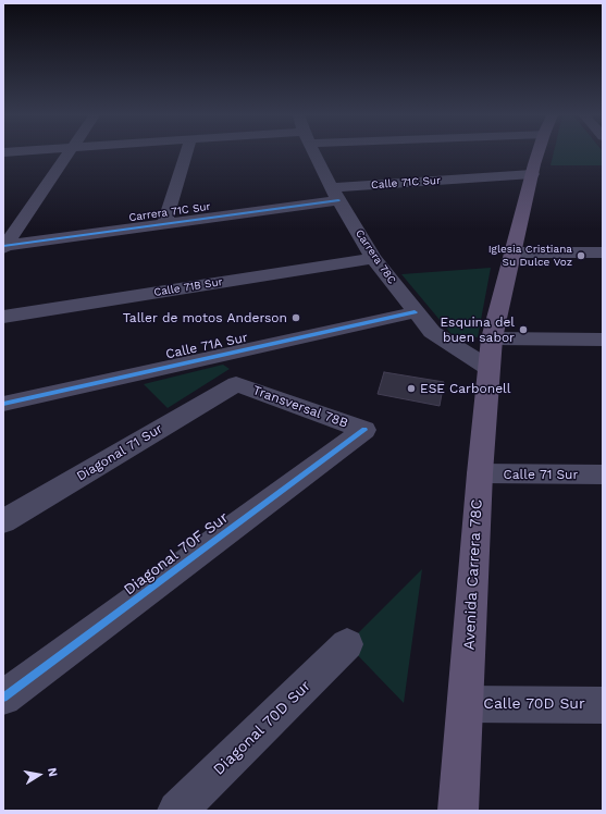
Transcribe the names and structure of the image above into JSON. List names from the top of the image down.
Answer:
{
  "streets": {
    "main road": ["Avenida Carrera 78C"],
    "street": [
      "Calle 71C Sur",
      "Carrera 71C Sur",
      "Carrera 78C",
      "Calle 71B Sur",
      "Calle 71A Sur",
      "Transversal 78B",
      "Diagonal 71 Sur",
      "Calle 71 Sur",
      "Diagonal 70F Sur",
      "Calle 70D Sur",
      "Diagonal 70D Sur"
    ]
  },
  "crossings": [
    ["Calle 71C Sur", "Carrera 71C Sur"],
    ["Calle 71C Sur", "Carrera 78C"],
    ["Calle 71C Sur", "Avenida Carrera 78C"],
    ["Carrera 71C Sur", "Carrera 78C"],
    ["Carrera 78C", "Calle 71B Sur"],
    ["Carrera 78C", "Calle 71A Sur"],
    ["Carrera 78C", "Avenida Carrera 78C"],
    ["Transversal 78B", "Diagonal 71 Sur"],
    ["Transversal 78B", "Diagonal 70F Sur"],
    ["Calle 71 Sur", "Avenida Carrera 78C"],
    ["Avenida Carrera 78C", "Calle 70D Sur"]
  ],
  "places": [
    "Iglesia Cristiana Su Dulce Voz",
    "Taller de motos Anderson",
    "Esquina del buen sabor",
    "ESE Carbonell"
  ],
  "north": "right"
}
